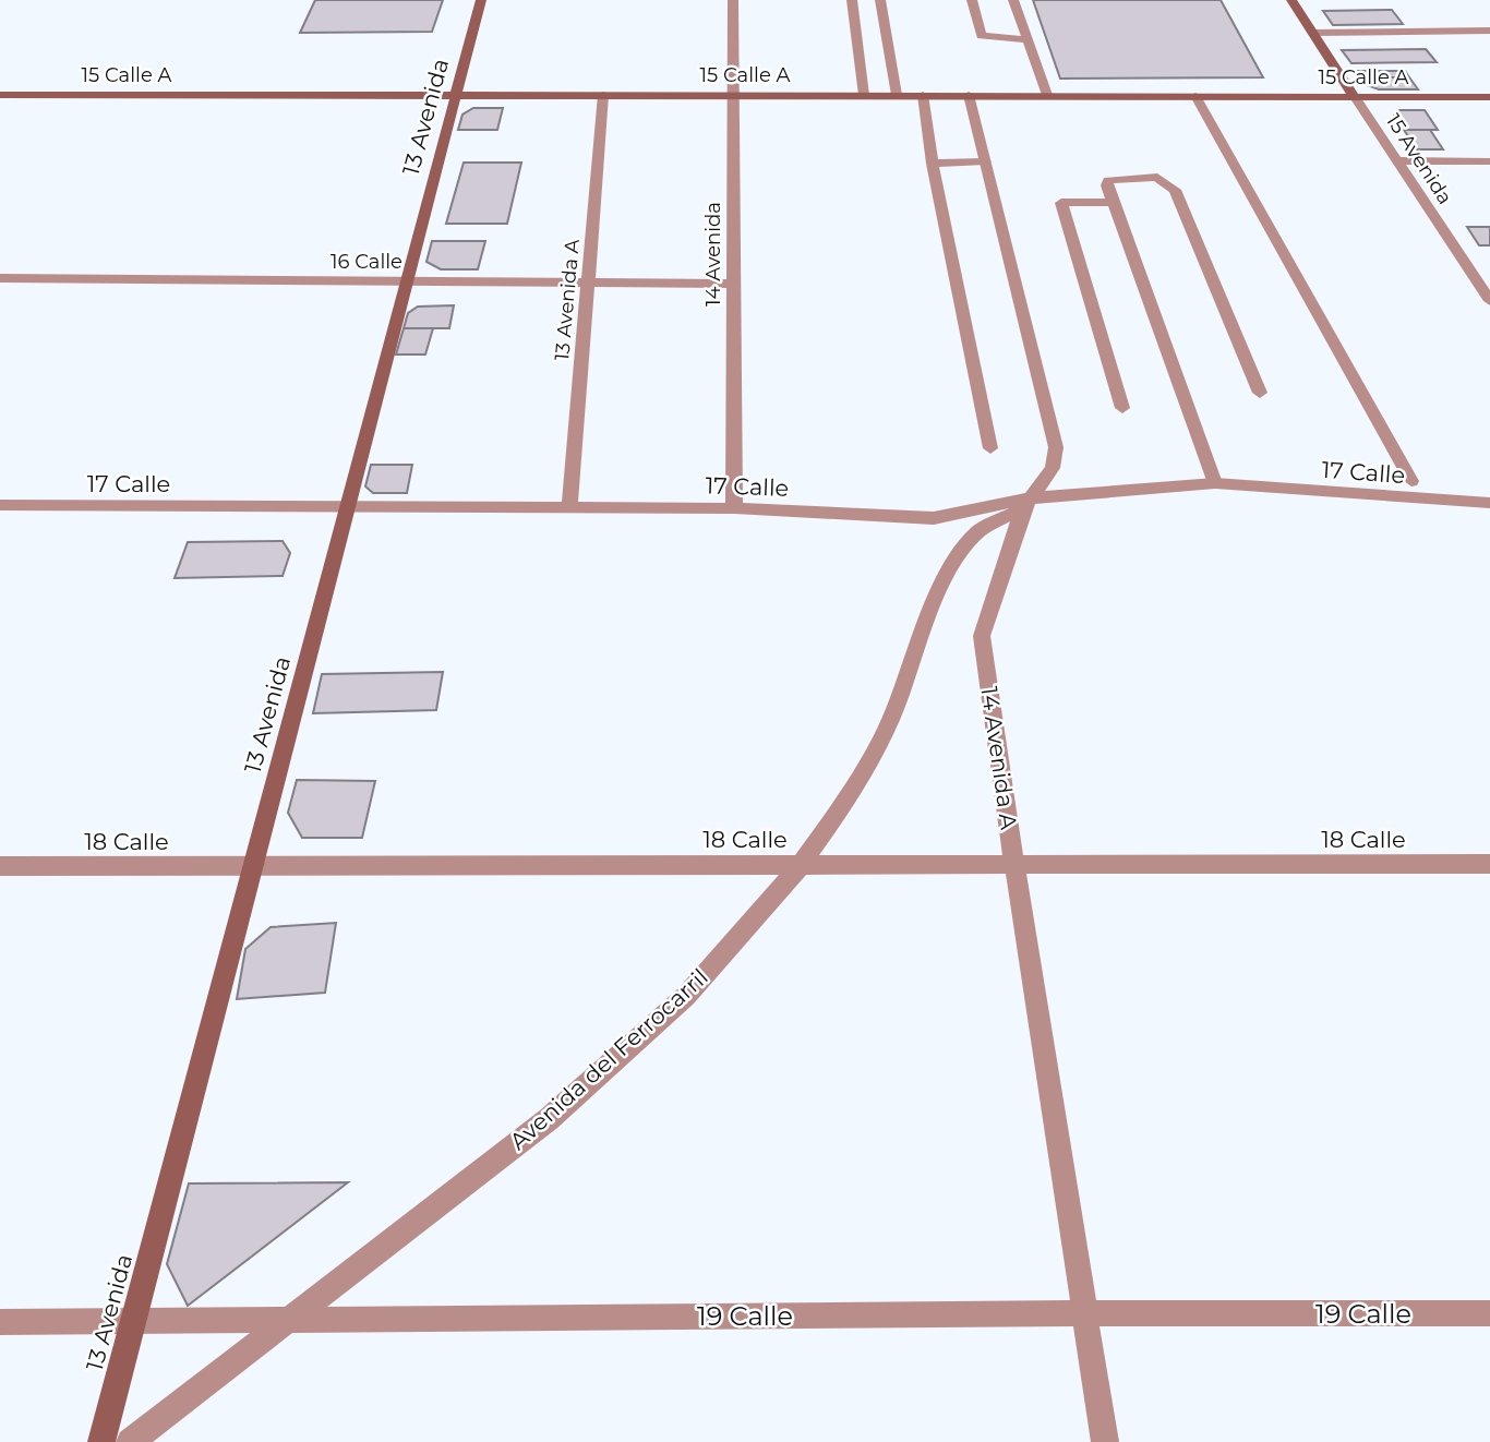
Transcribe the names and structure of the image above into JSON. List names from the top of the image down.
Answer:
{
  "streets": {
    "street": [
      "15 Calle A",
      "13 Avenida",
      "15 Avenida",
      "14 Avenida",
      "16 Calle",
      "13 Avenida A",
      "17 Calle",
      "14 Avenida A",
      "18 Calle",
      "Avenida del Ferrocarril",
      "19 Calle"
    ]
  },
  "crossings": [
    ["15 Calle A", "13 Avenida"],
    ["15 Calle A", "15 Avenida"],
    ["15 Calle A", "14 Avenida"],
    ["15 Calle A", "13 Avenida A"],
    ["15 Calle A", "14 Avenida A"],
    ["13 Avenida", "16 Calle"],
    ["13 Avenida", "17 Calle"],
    ["13 Avenida", "18 Calle"],
    ["13 Avenida", "19 Calle"],
    ["14 Avenida", "16 Calle"],
    ["14 Avenida", "17 Calle"],
    ["16 Calle", "13 Avenida A"],
    ["13 Avenida A", "17 Calle"],
    ["17 Calle", "14 Avenida A"],
    ["17 Calle", "Avenida del Ferrocarril"],
    ["14 Avenida A", "18 Calle"],
    ["14 Avenida A", "Avenida del Ferrocarril"],
    ["14 Avenida A", "19 Calle"],
    ["18 Calle", "Avenida del Ferrocarril"],
    ["Avenida del Ferrocarril", "19 Calle"]
  ]
}
